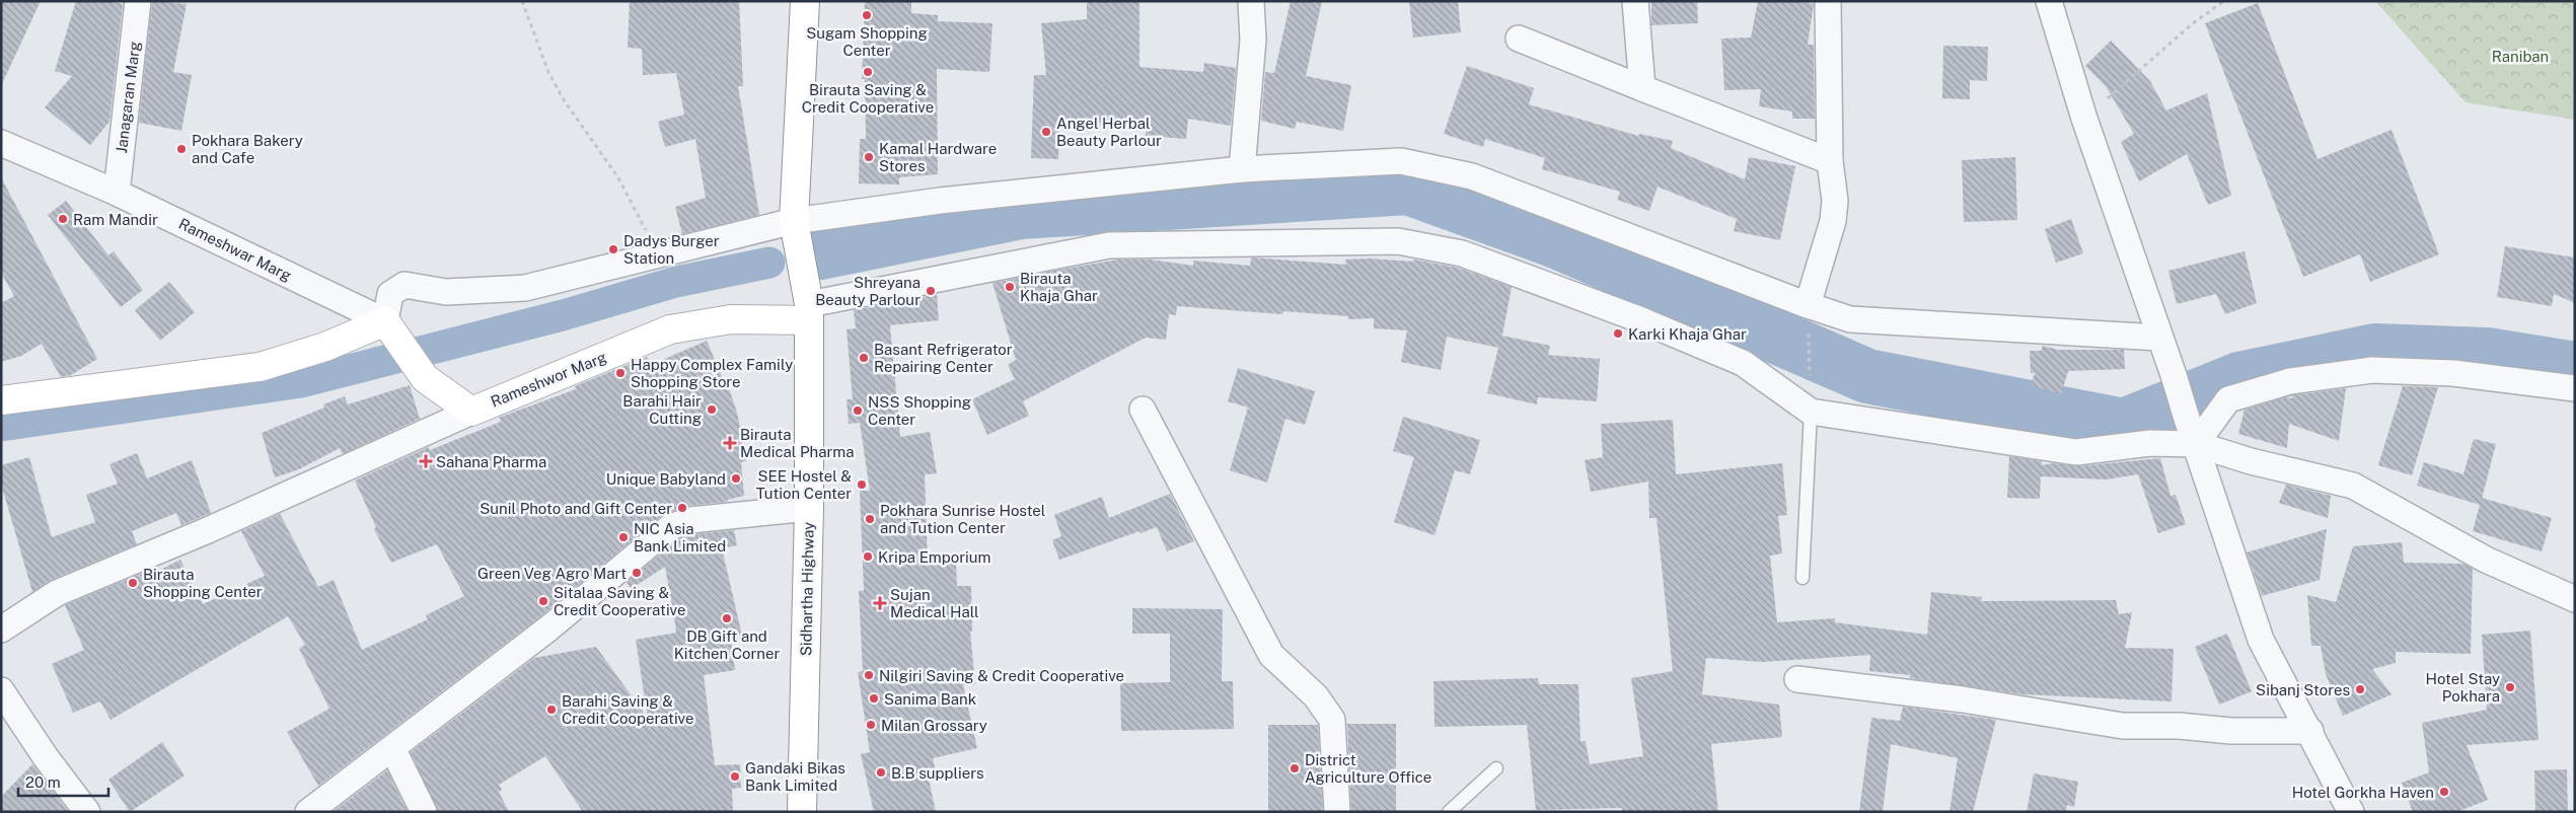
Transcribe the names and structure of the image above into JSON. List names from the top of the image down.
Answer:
{
  "streets": {
    "main road": ["Rameshwor Marg", "Sidhartha Highway"],
    "street": ["Janagaran Marg", "Rameshwar Marg"]
  },
  "crossings": [
    ["Janagaran Marg", "Rameshwar Marg"],
    ["Rameshwar Marg", "Rameshwor Marg"],
    ["Rameshwor Marg", "Sidhartha Highway"]
  ],
  "parks": ["Raniban"],
  "places": {
    "other": [
      "Sugam Shopping Center",
      "Birauta Saving & Credit Cooperative",
      "Angel Herbal Beauty Parlour",
      "Pokhara Bakery and Cafe",
      "Kamal Hardware Stores",
      "Ram Mandir",
      "Dadys Burger Station",
      "Birauta Khaja Ghar",
      "Shreyana Beauty Parlour",
      "Karki Khaja Ghar",
      "Basant Refrigerator Repairing Center",
      "Happy Complex Family Shopping Store",
      "Barahi Hair Cutting",
      "NSS Shopping Center",
      "Unique Babyland",
      "SEE Hostel & Tution Center",
      "Sunil Photo and Gift Center",
      "Pokhara Sunrise Hostel and Tution Center",
      "NIC Asia Bank Limited",
      "Kripa Emporium",
      "Green Veg Agro Mart",
      "Birauta Shopping Center",
      "Sitalaa Saving & Credit Cooperative",
      "DB Gift and Kitchen Corner",
      "Nilgiri Saving & Credit Cooperative",
      "Hotel Stay Pokhara",
      "Sibanj Stores",
      "Sanima Bank",
      "Barahi Saving & Credit Cooperative",
      "Milan Grossary",
      "District Agriculture Office",
      "B.B suppliers",
      "Gandaki Bikas Bank Limited",
      "Hotel Gorkha Haven"
    ],
    "health": ["Birauta Medical Pharma", "Sahana Pharma", "Sujan Medical Hall"]
  },
  "scale_bar": "20 m"
}
